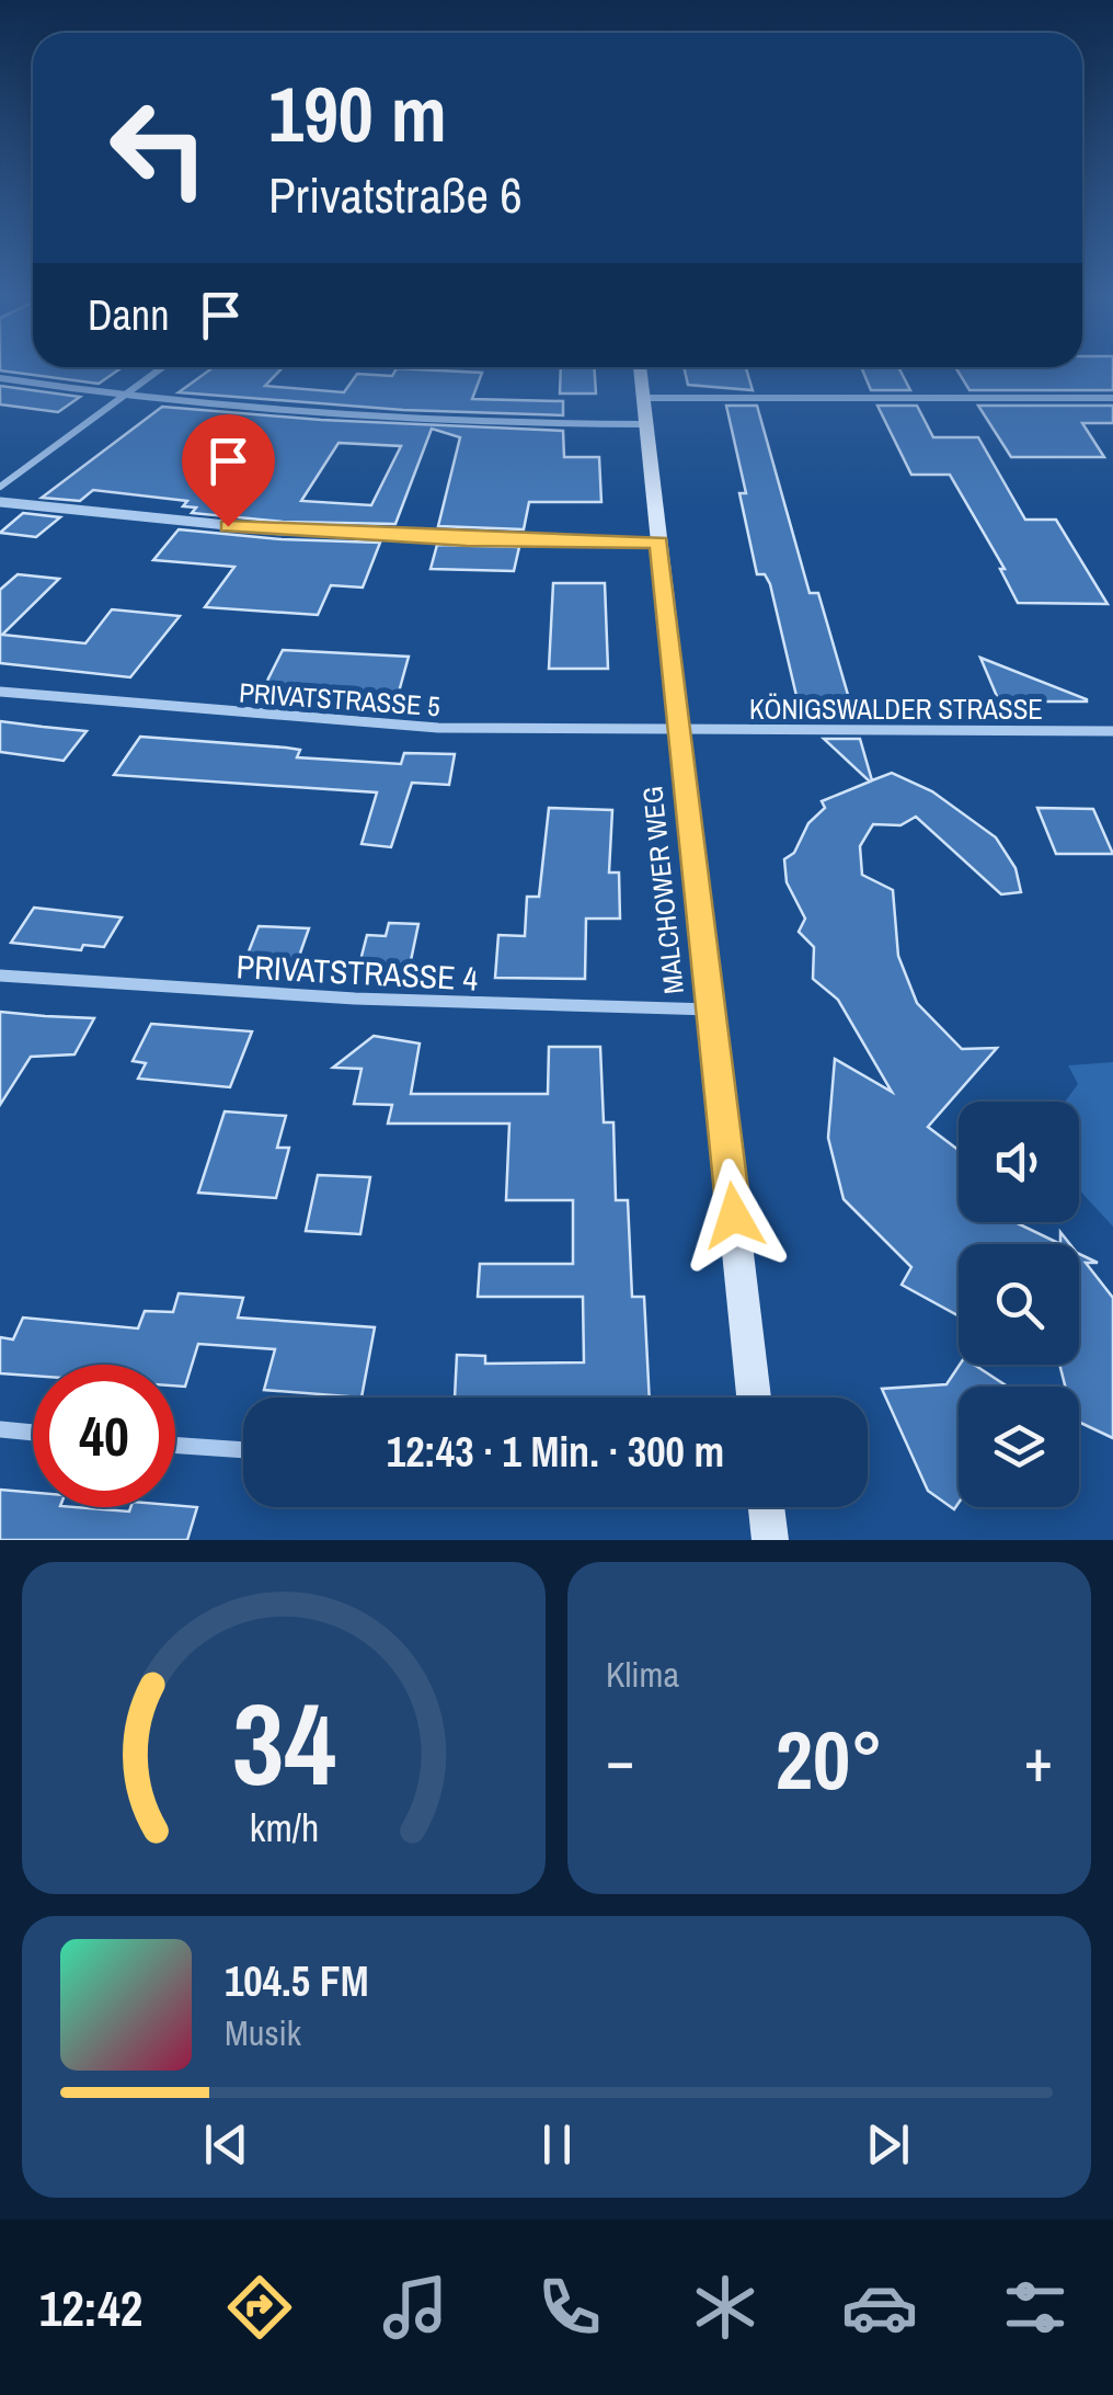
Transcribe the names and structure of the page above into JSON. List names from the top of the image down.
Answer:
{
  "streets": {
    "street": [
      "PRIVATSTRASSE 5",
      "KÖNIGSWALDER STRASSE",
      "MALCHOWER WEG",
      "PRIVATSTRASSE 4"
    ]
  },
  "crossings": [
    ["PRIVATSTRASSE 5", "KÖNIGSWALDER STRASSE"],
    ["PRIVATSTRASSE 5", "MALCHOWER WEG"],
    ["KÖNIGSWALDER STRASSE", "MALCHOWER WEG"],
    ["MALCHOWER WEG", "PRIVATSTRASSE 4"]
  ],
  "page": {
    "turn": ["190 m", "Privatstraße 6"],
    "then": "Dann",
    "limit": "40",
    "trip": "12:43 · 1 Min. · 300 m",
    "tile": "Klima",
    "heat": ["−", "20°", "+"],
    "song": ["104.5 FM", "Musik"],
    "tabs": "12:42",
    "gauge": ["34", "km/h"]
  }
}
